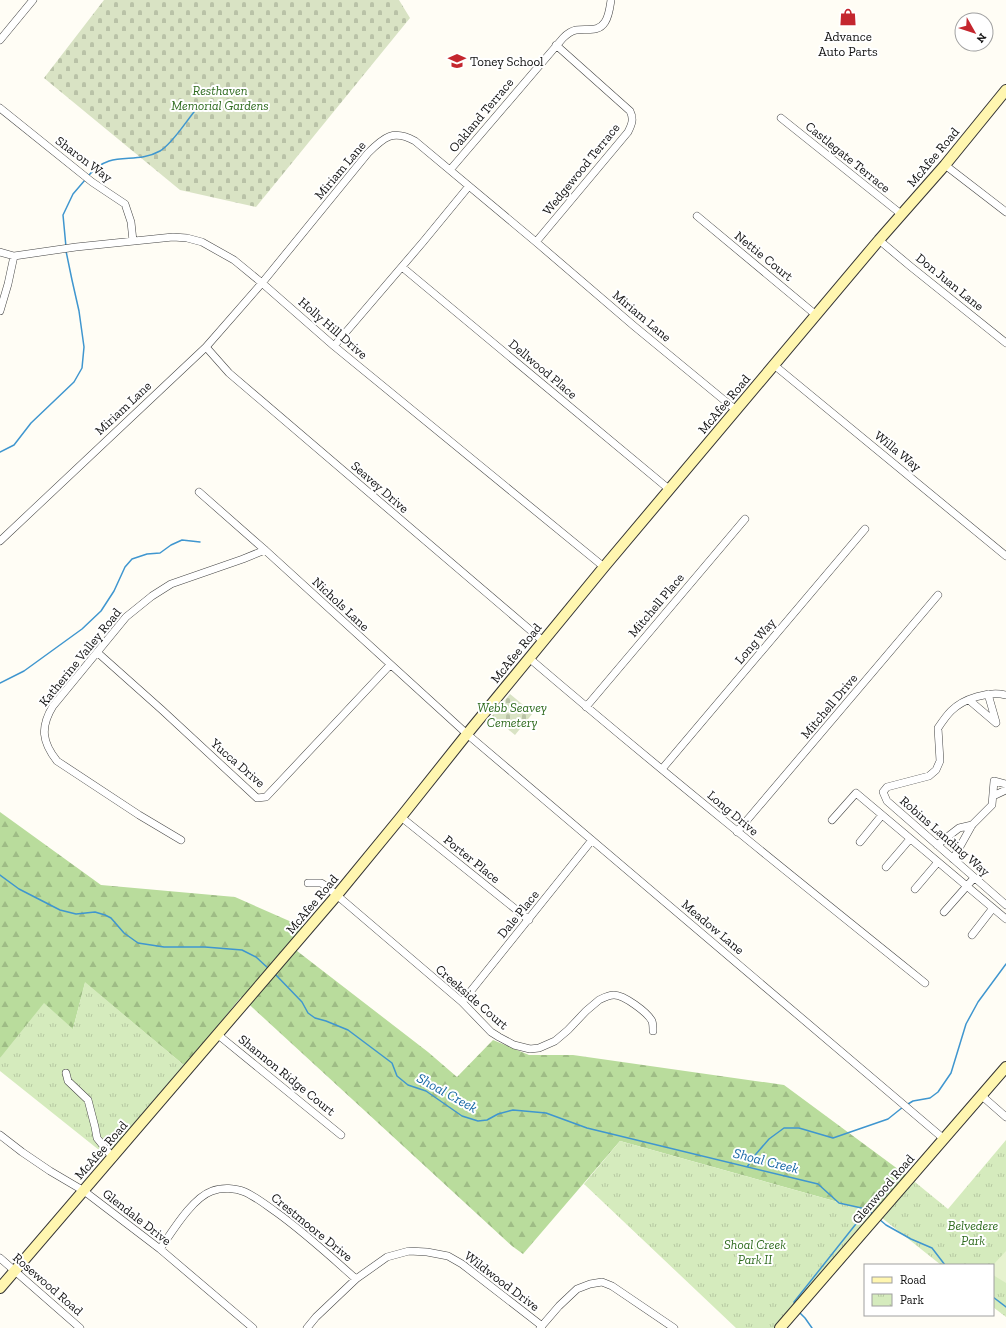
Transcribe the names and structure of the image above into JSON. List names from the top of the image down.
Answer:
{
  "streets": {
    "street": [
      "Oakland Terrace",
      "Castlegate Terrace",
      "McAfee Road",
      "Sharon Way",
      "Wedgewood Terrace",
      "Miriam Lane",
      "Nettie Court",
      "Don Juan Lane",
      "Holly Hill Drive",
      "Dellwood Place",
      "Willa Way",
      "Seavey Drive",
      "Nichols Lane",
      "Mitchell Place",
      "Long Way",
      "Katherine Valley Road",
      "Mitchell Drive",
      "Yucca Drive",
      "Long Drive",
      "Robins Landing Way",
      "Porter Place",
      "Dale Place",
      "Meadow Lane",
      "Creekside Court",
      "Shannon Ridge Court",
      "Glenwood Road",
      "Glendale Drive",
      "Crestmoore Drive",
      "Wildwood Drive",
      "Rosewood Road"
    ]
  },
  "crossings": [
    ["Oakland Terrace", "Wedgewood Terrace"],
    ["Oakland Terrace", "Miriam Lane"],
    ["Castlegate Terrace", "McAfee Road"],
    ["McAfee Road", "Miriam Lane"],
    ["McAfee Road", "Nettie Court"],
    ["McAfee Road", "Don Juan Lane"],
    ["McAfee Road", "Holly Hill Drive"],
    ["McAfee Road", "Dellwood Place"],
    ["McAfee Road", "Willa Way"],
    ["McAfee Road", "Seavey Drive"],
    ["McAfee Road", "Nichols Lane"],
    ["McAfee Road", "Long Drive"],
    ["McAfee Road", "Porter Place"],
    ["McAfee Road", "Meadow Lane"],
    ["McAfee Road", "Creekside Court"],
    ["McAfee Road", "Shannon Ridge Court"],
    ["McAfee Road", "Glendale Drive"],
    ["McAfee Road", "Rosewood Road"],
    ["Sharon Way", "Holly Hill Drive"],
    ["Wedgewood Terrace", "Miriam Lane"],
    ["Miriam Lane", "Holly Hill Drive"],
    ["Miriam Lane", "Seavey Drive"],
    ["Nichols Lane", "Katherine Valley Road"],
    ["Nichols Lane", "Yucca Drive"],
    ["Nichols Lane", "Meadow Lane"],
    ["Mitchell Place", "Long Drive"],
    ["Long Way", "Long Drive"],
    ["Katherine Valley Road", "Yucca Drive"],
    ["Mitchell Drive", "Long Drive"],
    ["Porter Place", "Dale Place"],
    ["Dale Place", "Meadow Lane"],
    ["Dale Place", "Creekside Court"],
    ["Meadow Lane", "Glenwood Road"],
    ["Glendale Drive", "Crestmoore Drive"],
    ["Crestmoore Drive", "Wildwood Drive"]
  ],
  "water": ["Shoal Creek"],
  "parks": [
    "Resthaven Memorial Gardens",
    "Webb Seavey Cemetery",
    "Belvedere Park",
    "Shoal Creek Park II"
  ],
  "places": {
    "shop": ["Advance Auto Parts"],
    "school or university": ["Toney School"]
  },
  "legend": ["Road", "Park"],
  "north": "bottom right"
}
